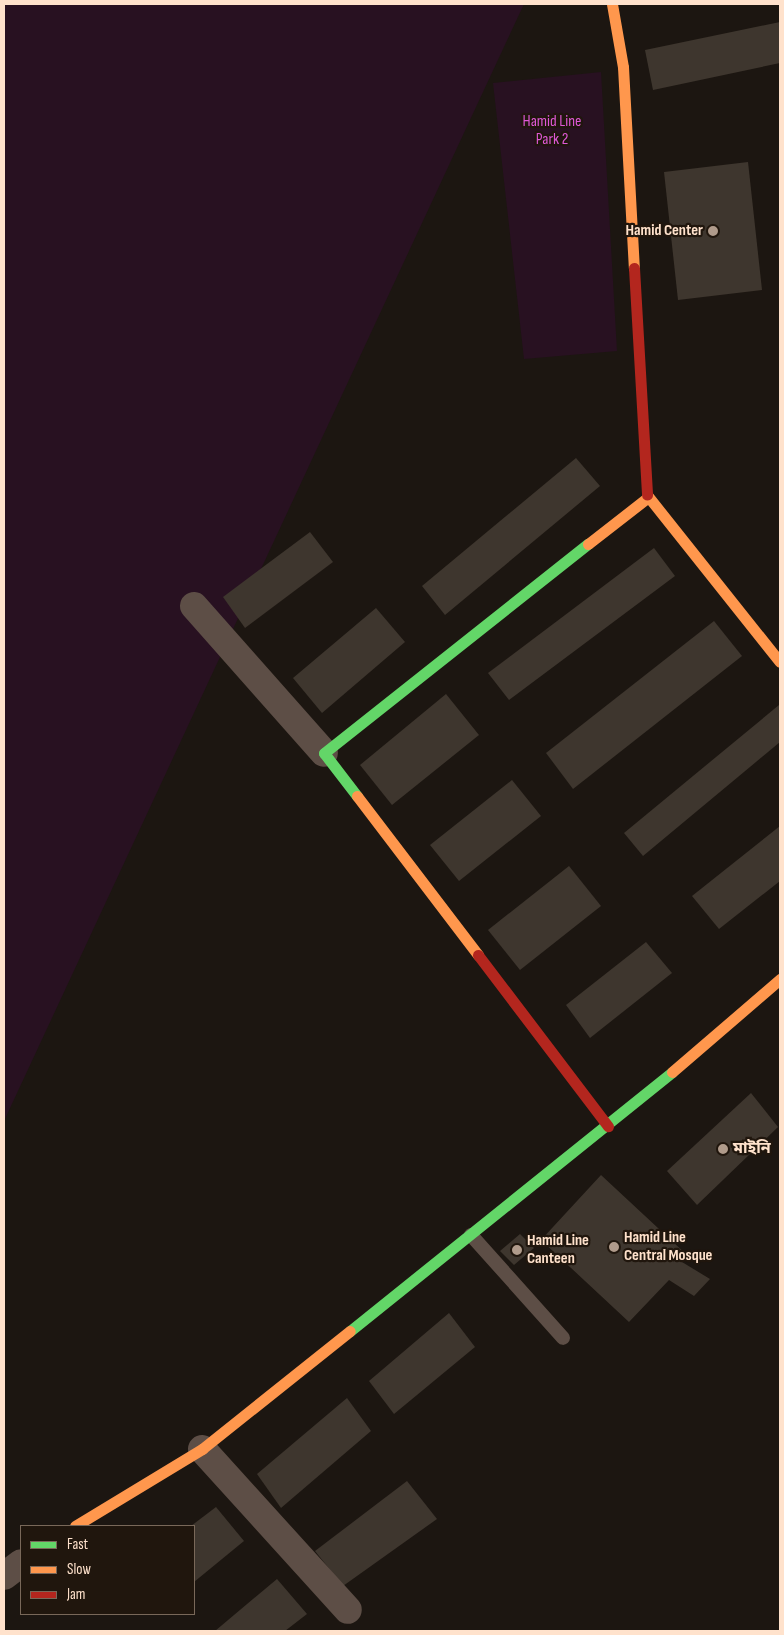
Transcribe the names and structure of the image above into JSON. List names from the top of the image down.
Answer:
{
  "parks": ["Hamid Line Park 2"],
  "places": [
    "Hamid Center",
    "মাইনি",
    "Hamid Line Central Mosque",
    "Hamid Line Canteen"
  ],
  "legend": ["Fast", "Slow", "Jam"]
}
